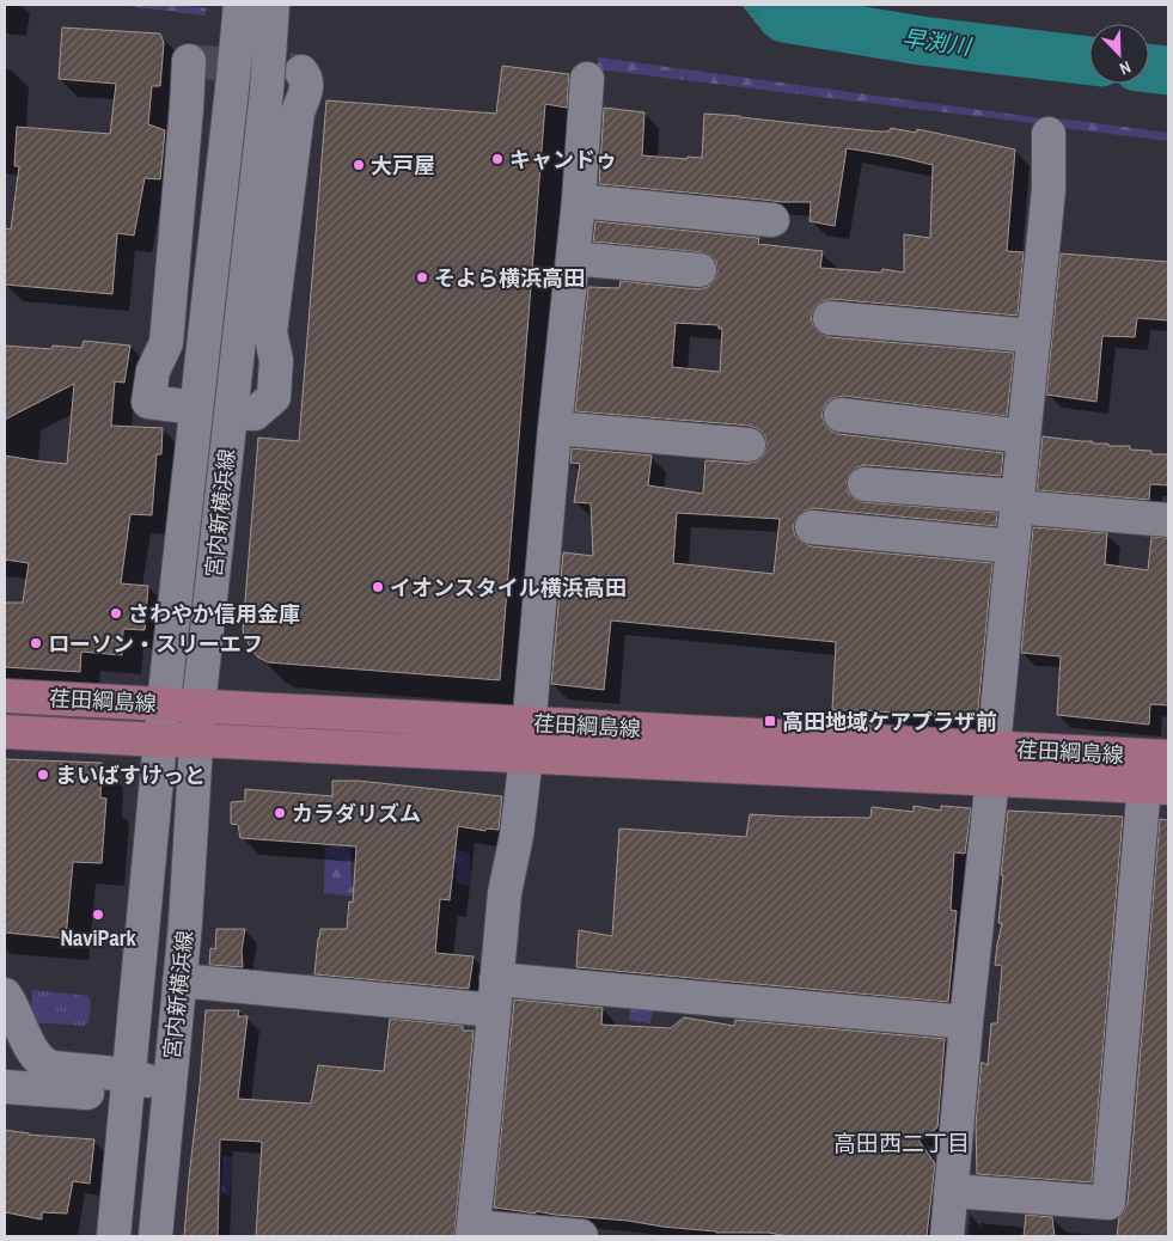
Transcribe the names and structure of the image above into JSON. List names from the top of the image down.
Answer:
{
  "streets": {
    "main road": ["荏田綱島線"],
    "street": ["宮内新横浜線"]
  },
  "crossings": [
    ["宮内新横浜線", "荏田綱島線"]
  ],
  "districts": ["高田西二丁目"],
  "water": ["早渕川"],
  "places": {
    "other": [
      "キャンドゥ",
      "大戸屋",
      "そよら横浜高田",
      "イオンスタイル横浜高田",
      "さわやか信用金庫",
      "ローソン・スリーエフ",
      "まいばすけっと",
      "カラダリズム",
      "NaviPark"
    ],
    "transit": ["高田地域ケアプラザ前"]
  },
  "north": "bottom right"
}
